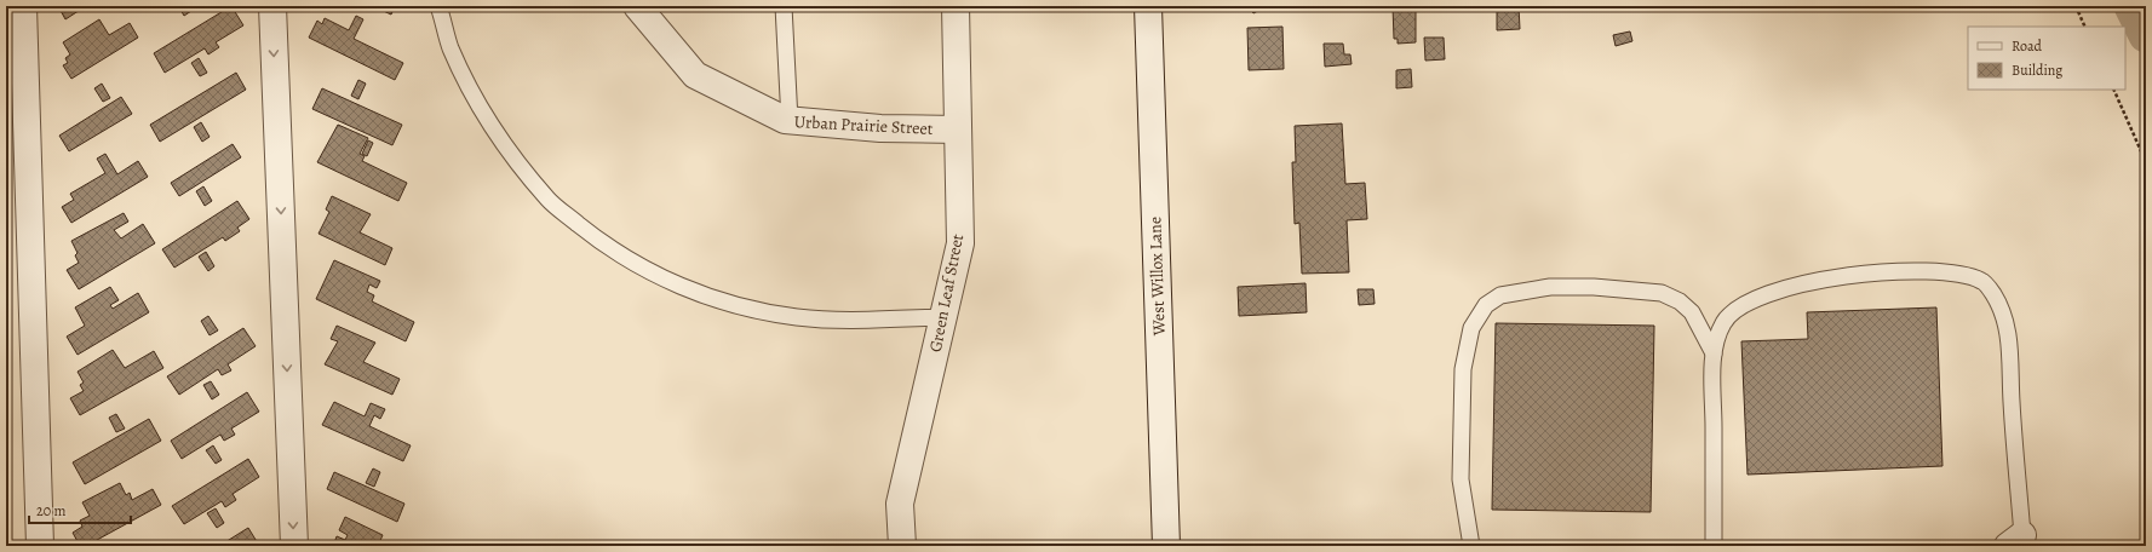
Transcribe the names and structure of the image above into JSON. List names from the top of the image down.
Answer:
{
  "streets": {
    "street": ["Urban Prairie Street", "West Willox Lane", "Green Leaf Street"]
  },
  "crossings": [
    ["Urban Prairie Street", "Green Leaf Street"]
  ],
  "legend": ["Road", "Building"],
  "scale_bar": "20 m"
}
